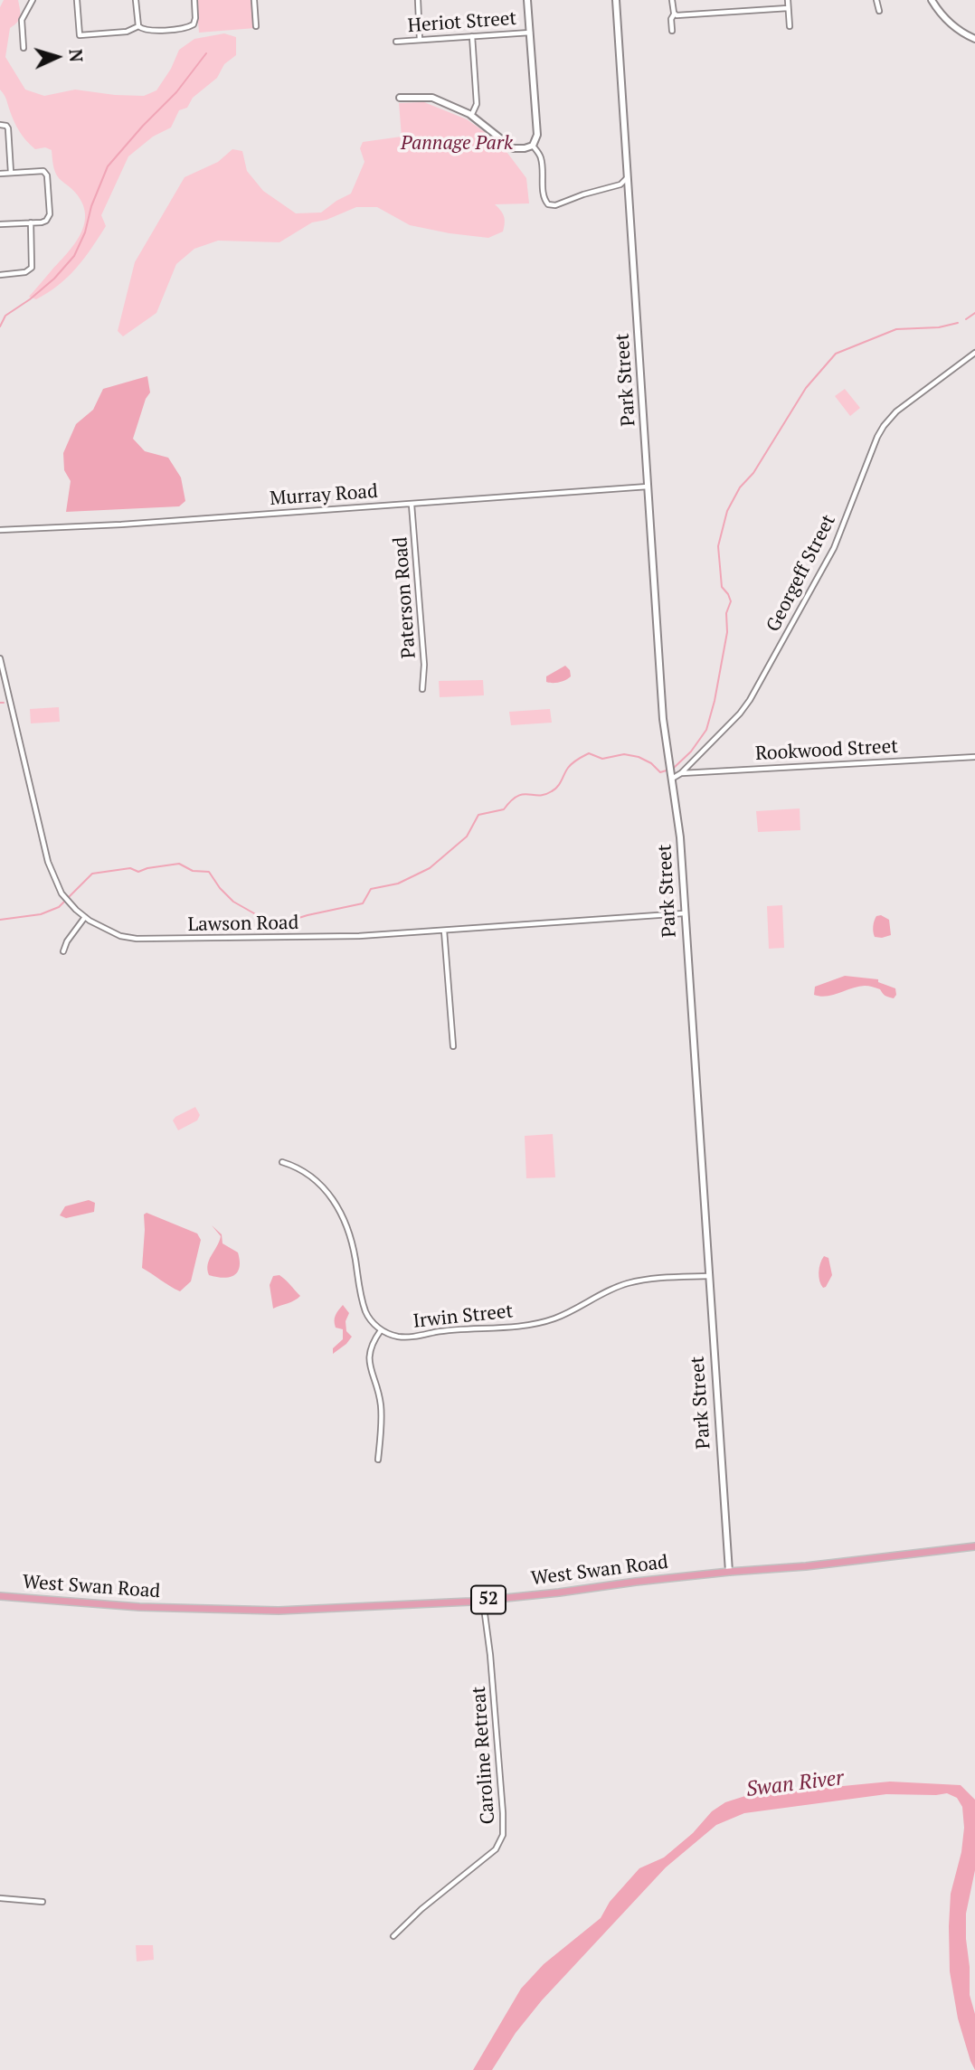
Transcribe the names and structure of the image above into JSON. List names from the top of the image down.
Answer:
{
  "streets": {
    "main road": ["West Swan Road", "52"],
    "street": [
      "Heriot Street",
      "Park Street",
      "Murray Road",
      "Georgeff Street",
      "Paterson Road",
      "Rookwood Street",
      "Lawson Road",
      "Irwin Street",
      "Caroline Retreat"
    ]
  },
  "crossings": [
    ["Park Street", "Murray Road"],
    ["Park Street", "Georgeff Street"],
    ["Park Street", "Lawson Road"],
    ["Park Street", "Irwin Street"],
    ["Park Street", "West Swan Road"],
    ["Murray Road", "Paterson Road"],
    ["Georgeff Street", "Rookwood Street"],
    ["West Swan Road", "Caroline Retreat"]
  ],
  "water": ["Swan River"],
  "parks": ["Pannage Park"],
  "north": "right"
}
